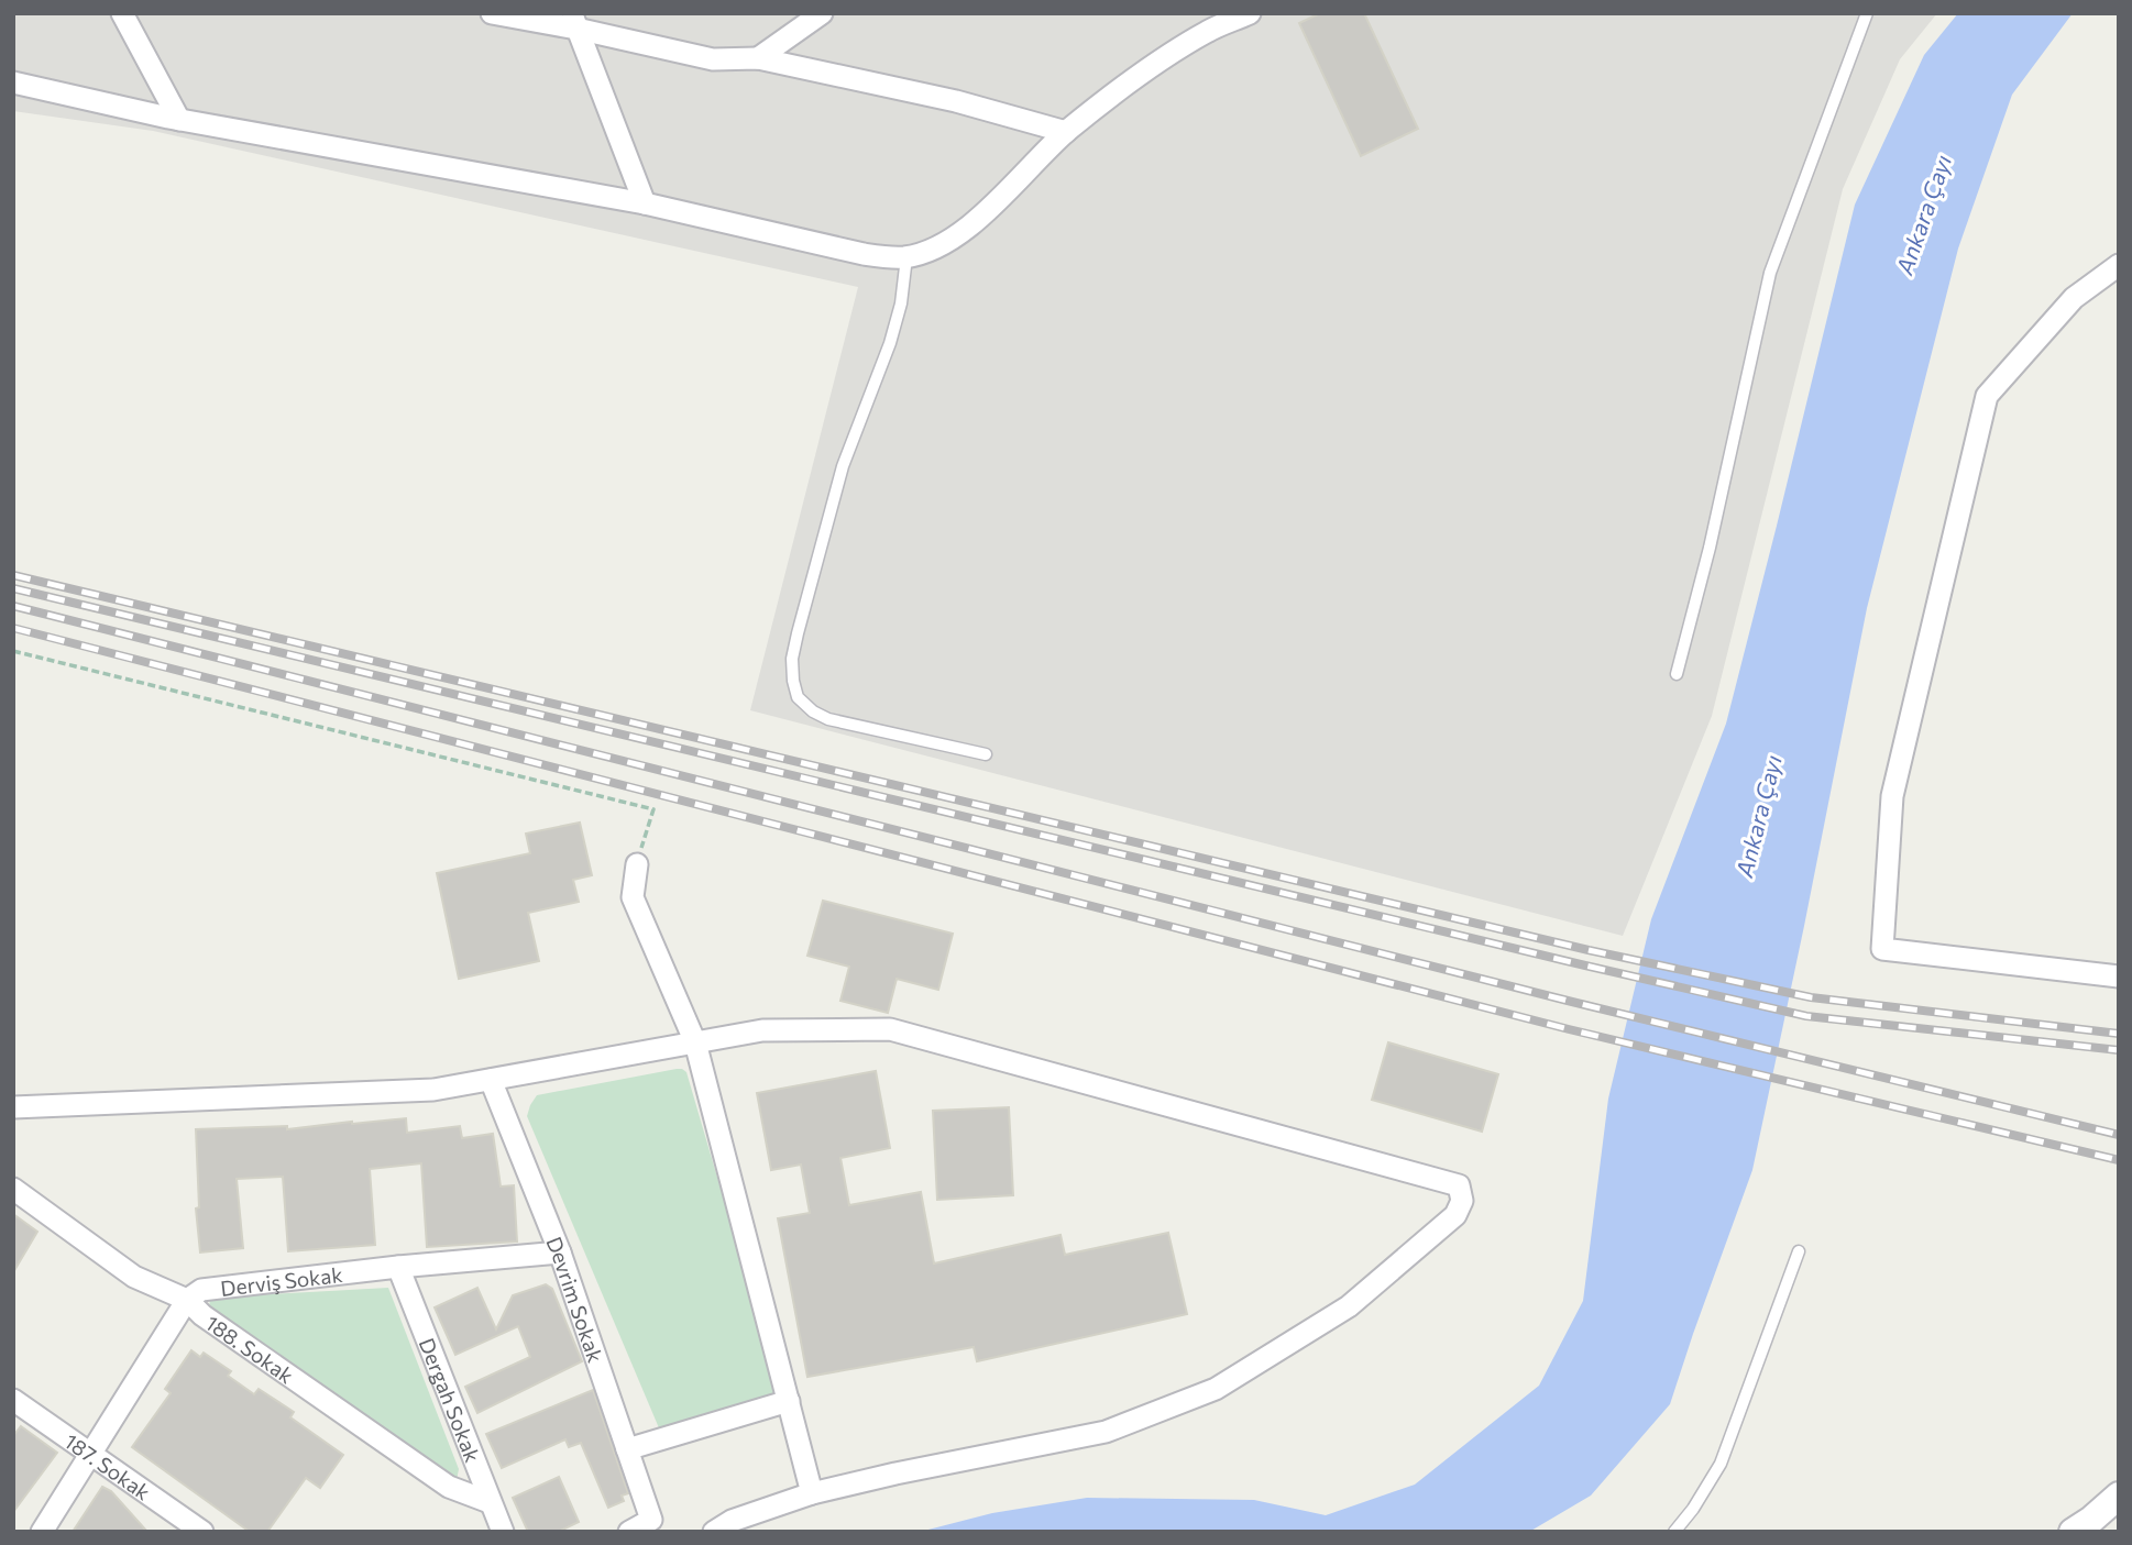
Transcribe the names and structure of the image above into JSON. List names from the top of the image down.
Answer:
{
  "streets": {
    "street": [
      "Derviş Sokak",
      "Devrim Sokak",
      "188. Sokak",
      "Dergah Sokak",
      "187. Sokak"
    ]
  },
  "crossings": [
    ["Derviş Sokak", "Devrim Sokak"],
    ["Derviş Sokak", "188. Sokak"],
    ["Derviş Sokak", "Dergah Sokak"],
    ["188. Sokak", "Dergah Sokak"]
  ],
  "water": ["Ankara Çayı"]
}
